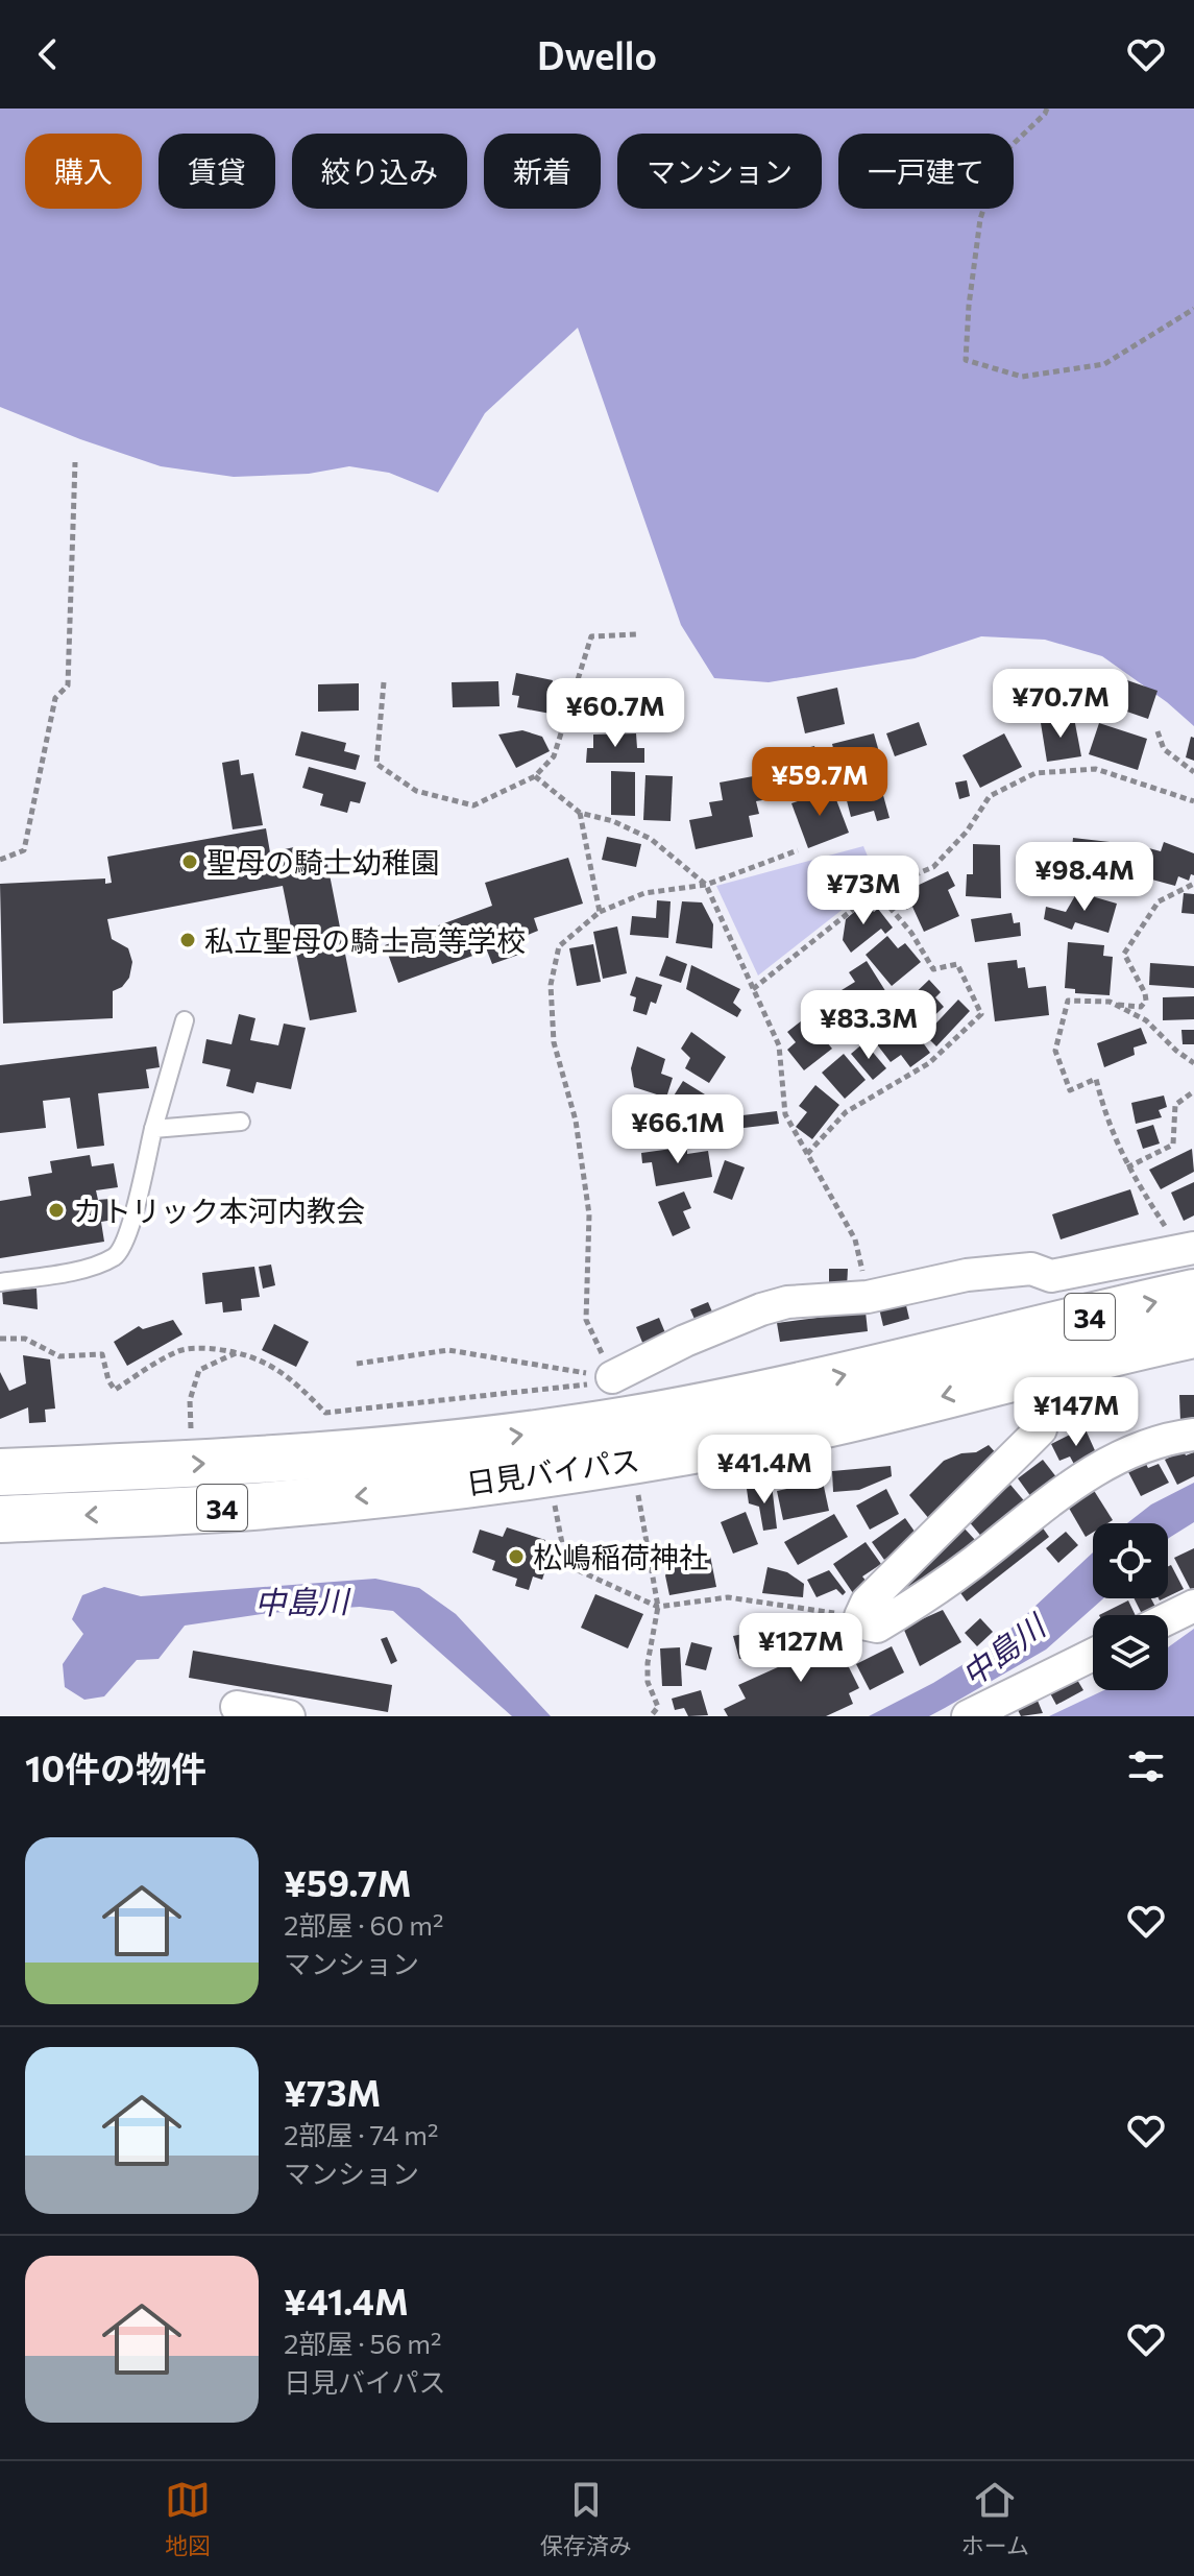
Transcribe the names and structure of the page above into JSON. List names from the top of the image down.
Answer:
{
  "streets": {
    "highway": ["34", "日見バイパス"]
  },
  "water": ["中島川"],
  "places": [
    "聖母の騎士幼稚園",
    "私立聖母の騎士高等学校",
    "カトリック本河内教会",
    "松嶋稲荷神社"
  ],
  "page": {
    "header": "Dwello",
    "chip": [
      "購入",
      "賃貸",
      "絞り込み",
      "新着",
      "マンション",
      "一戸建て"
    ],
    "price": [
      "¥70.7M",
      "¥60.7M",
      "¥59.7M",
      "¥98.4M",
      "¥73M",
      "¥83.3M",
      "¥66.1M",
      "¥147M",
      "¥41.4M",
      "¥127M"
    ],
    "heading": "10件の物件",
    "list": [
      {
        "name": "¥59.7M",
        "note": "2部屋 · 60 m² · マンション"
      },
      {
        "name": "¥73M",
        "note": "2部屋 · 74 m² · マンション"
      },
      {
        "name": "¥41.4M",
        "note": "2部屋 · 56 m² · 日見バイパス"
      }
    ],
    "tabs": ["地図", "保存済み", "ホーム"]
  }
}
